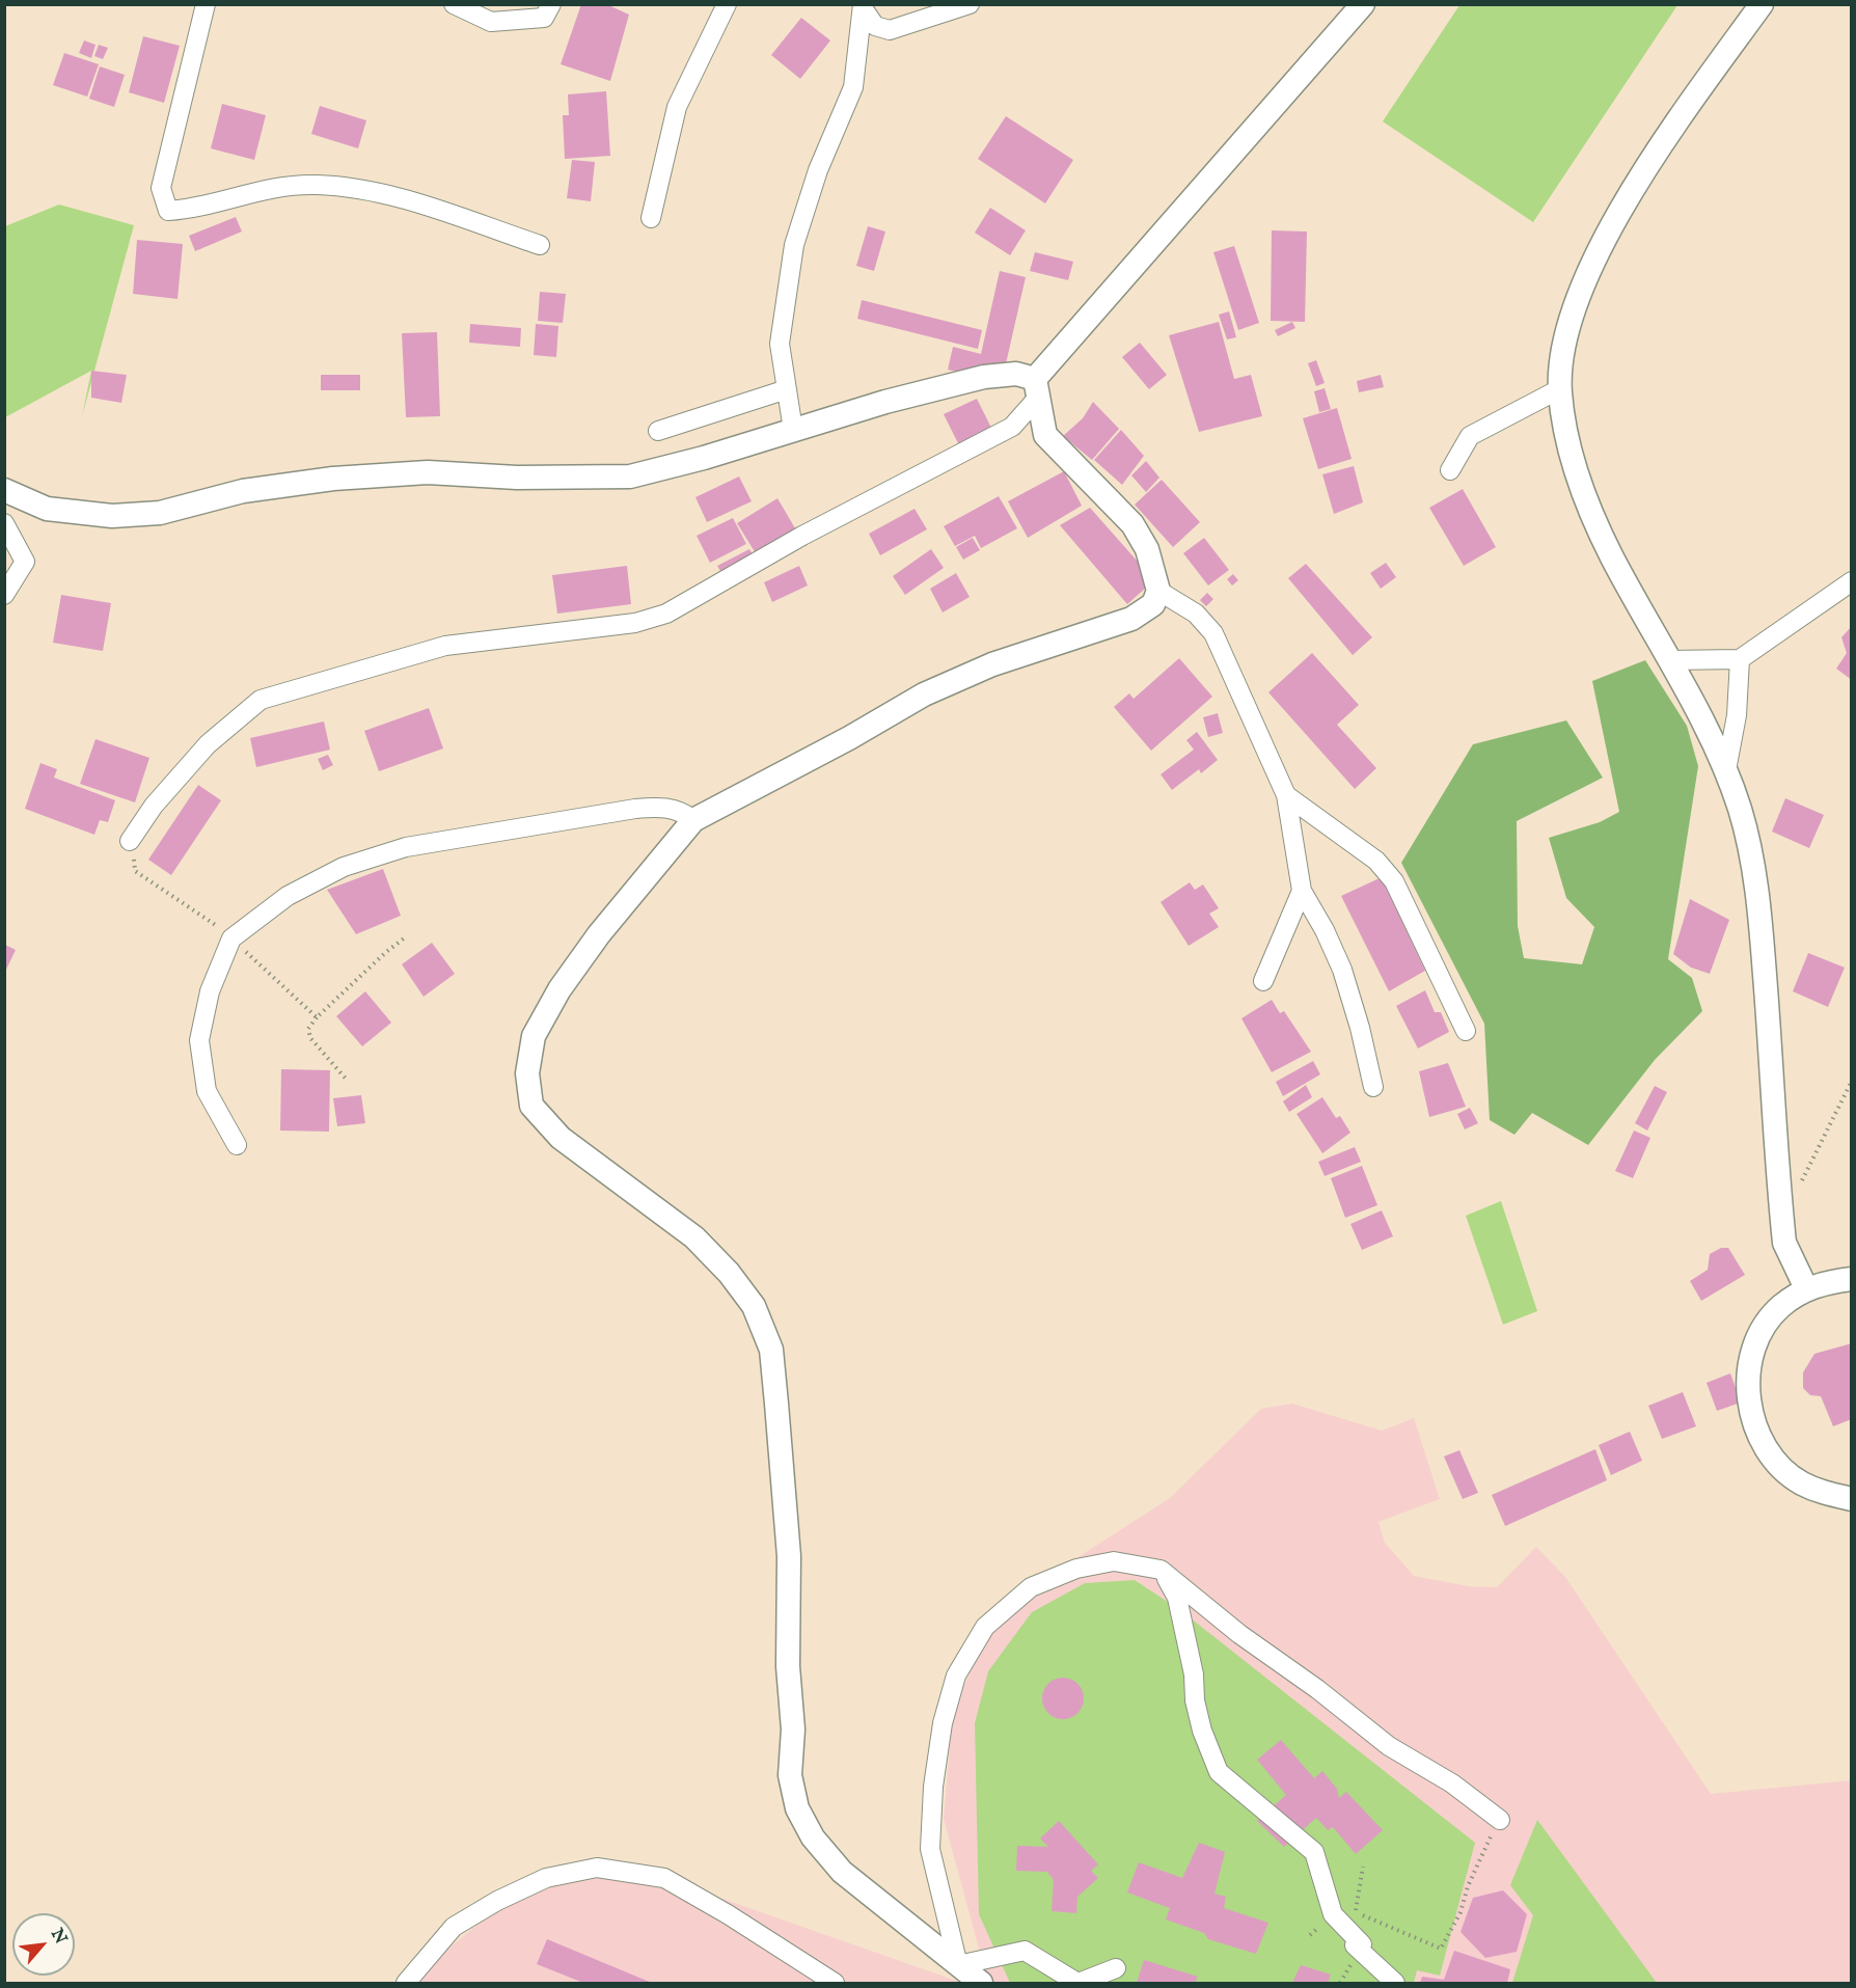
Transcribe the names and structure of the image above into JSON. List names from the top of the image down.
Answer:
{
  "north": "top right"
}
